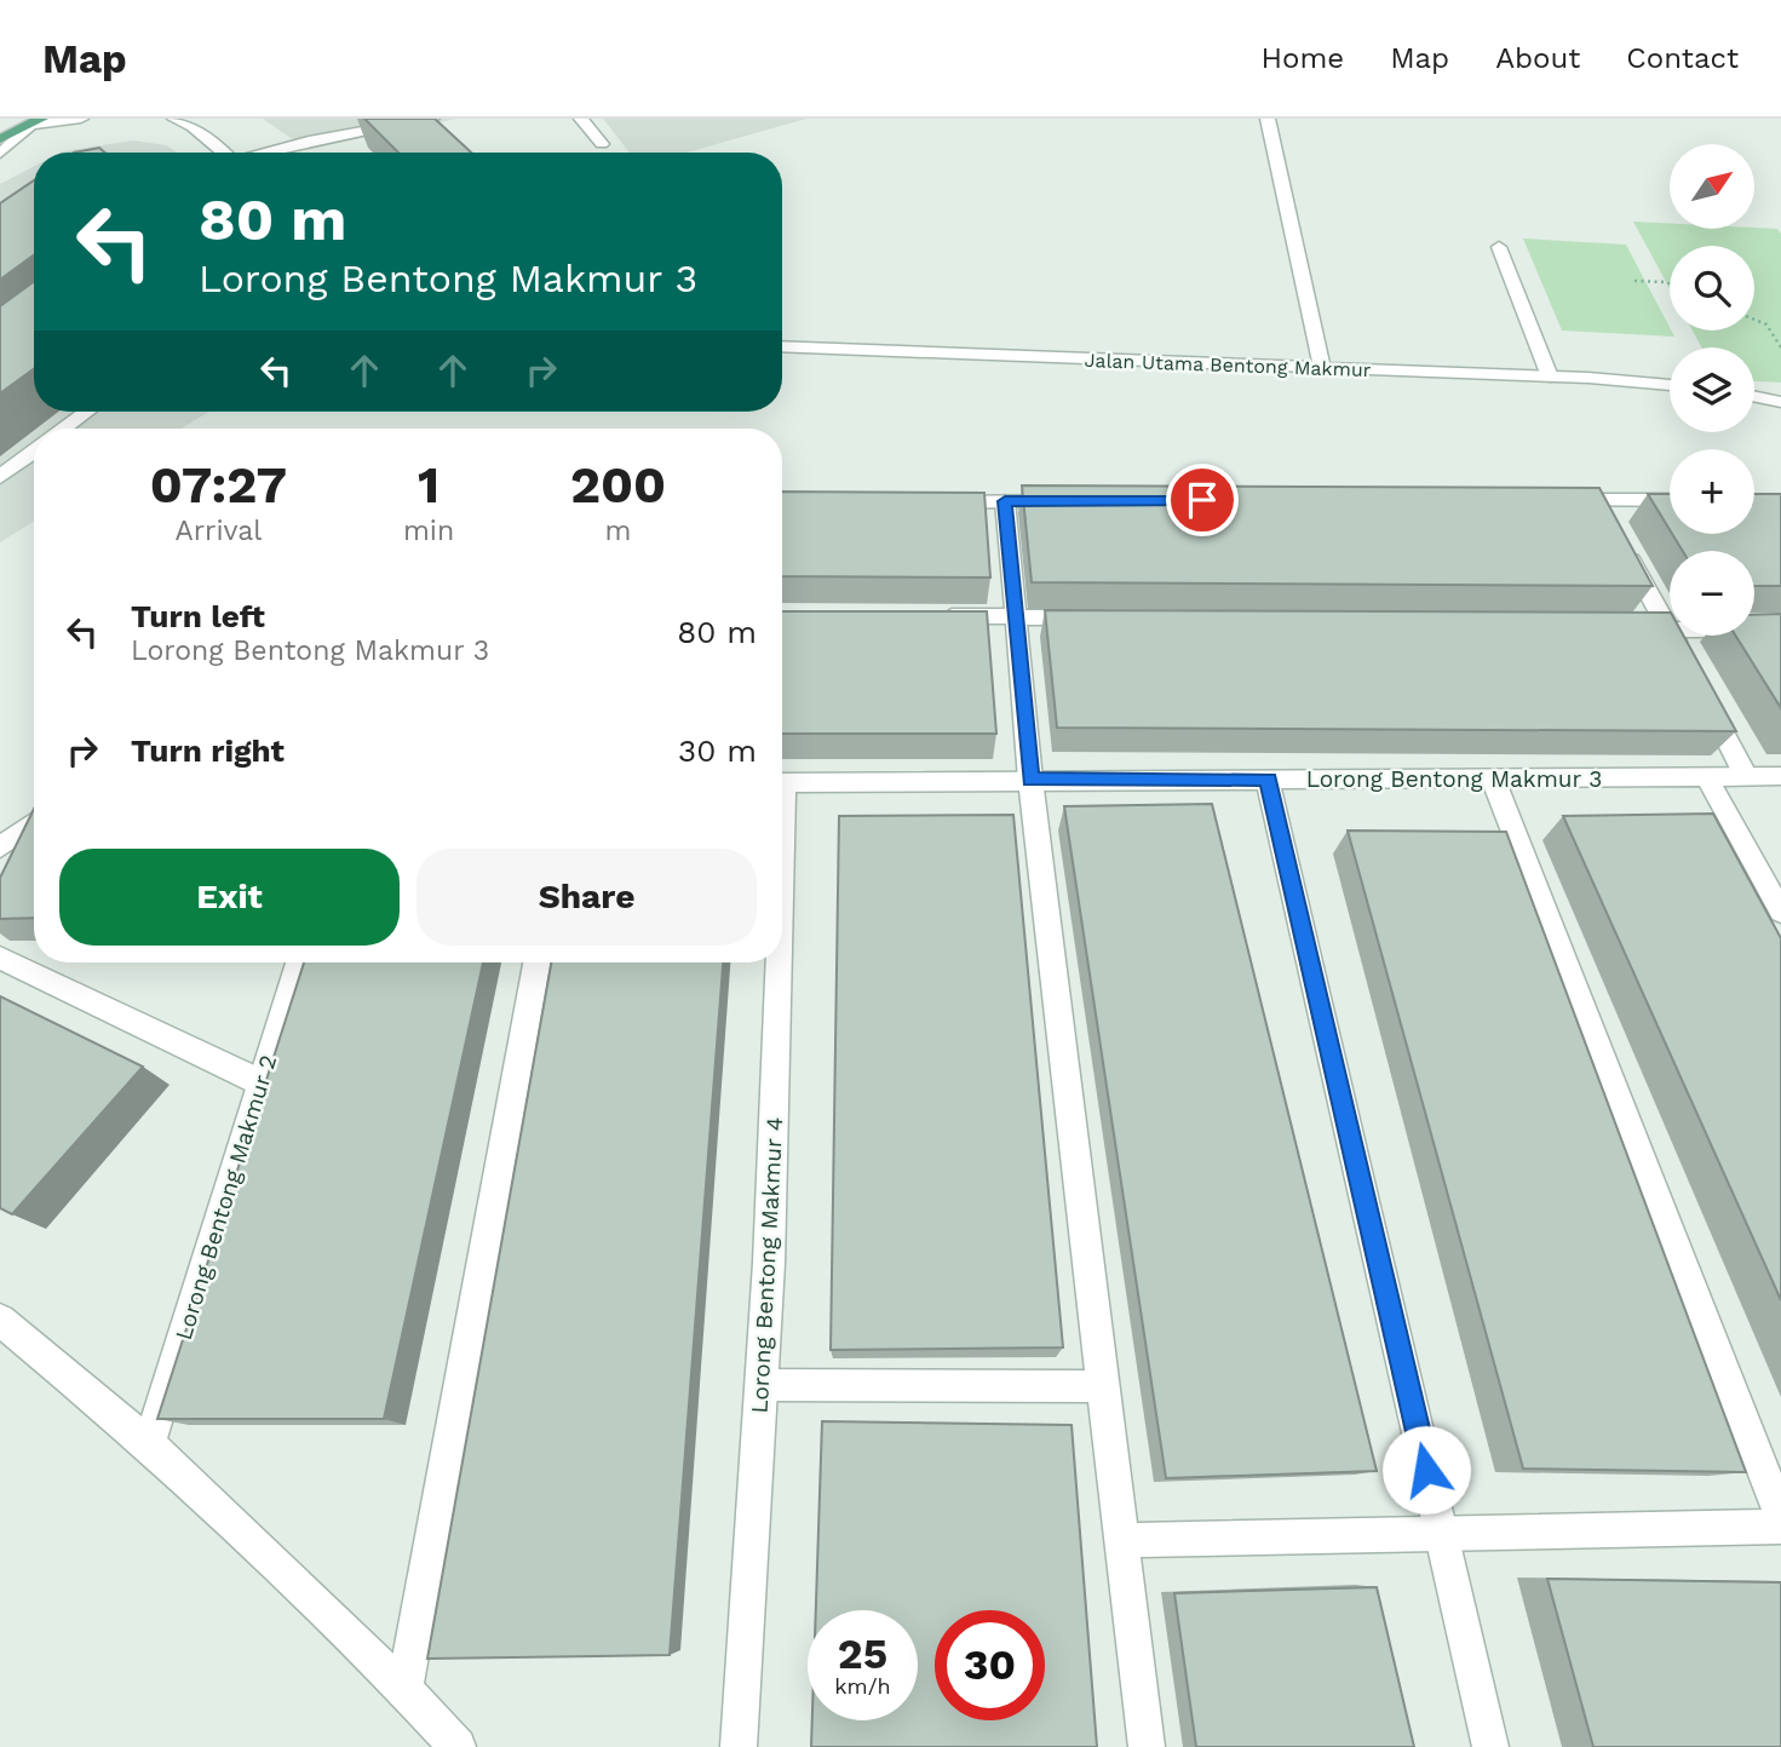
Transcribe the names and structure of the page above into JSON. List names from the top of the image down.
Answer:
{
  "streets": {
    "street": [
      "Jalan Utama Bentong Makmur",
      "Lorong Bentong Makmur 3",
      "Lorong Bentong Makmur 2",
      "Lorong Bentong Makmur 4"
    ]
  },
  "north": "top right",
  "page": {
    "header": "Map",
    "nav": [
      "Home",
      "Map",
      "About",
      "Contact"
    ],
    "map_buttons": ["+", "−"],
    "turn": ["80 m", "Lorong Bentong Makmur 3"],
    "eta": [
      "07:27",
      "Arrival",
      "1",
      "min",
      "200",
      "m"
    ],
    "list": [
      {
        "name": "Turn left",
        "note": "Lorong Bentong Makmur 3",
        "value": "80 m"
      },
      {
        "name": "Turn right",
        "value": "30 m"
      }
    ],
    "buttons": ["Exit", "Share"],
    "speed": "25 km/h",
    "limit": "30"
  }
}
